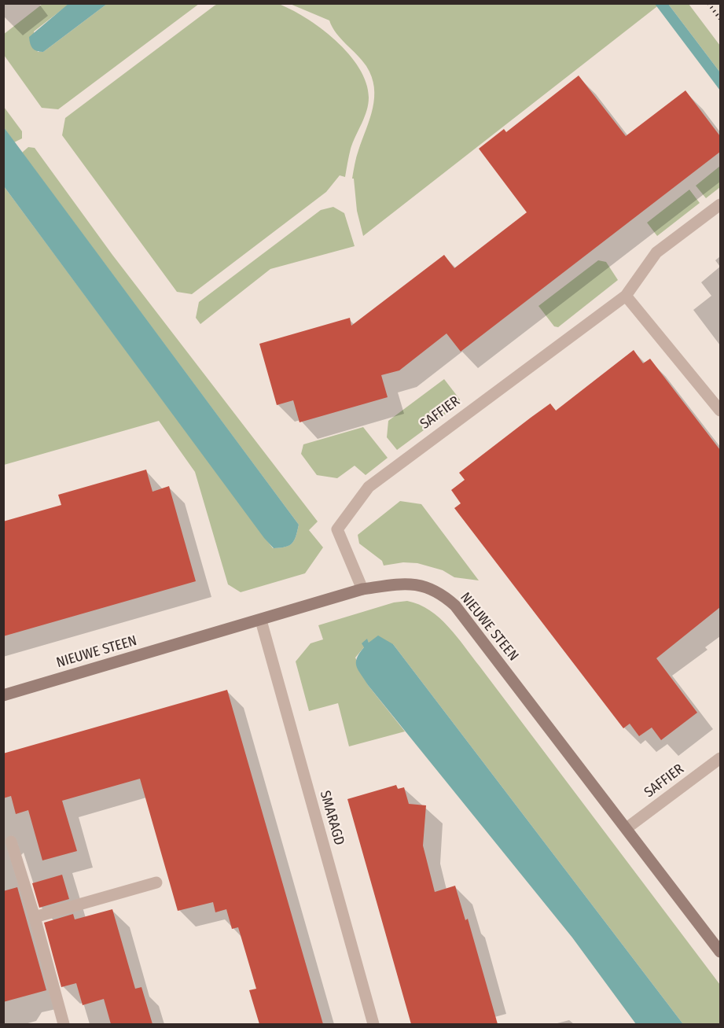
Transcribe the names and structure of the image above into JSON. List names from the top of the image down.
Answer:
{
  "streets": {
    "street": ["SAFFIER", "NIEUWE STEEN", "SMARAGD"]
  },
  "crossings": [
    ["SAFFIER", "NIEUWE STEEN"],
    ["NIEUWE STEEN", "SMARAGD"]
  ]
}
